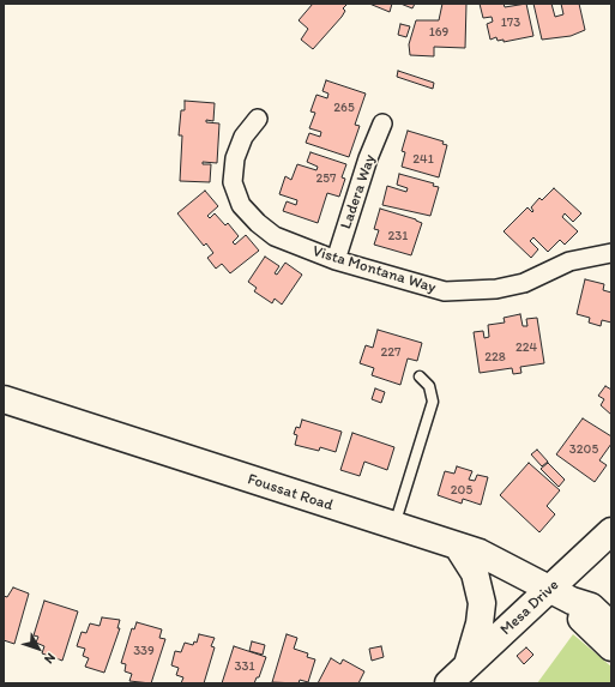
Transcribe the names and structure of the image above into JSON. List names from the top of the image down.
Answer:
{
  "streets": {
    "main road": ["Foussat Road", "Mesa Drive"],
    "street": ["Ladera Way", "Vista Montana Way"]
  },
  "crossings": [
    ["Ladera Way", "Vista Montana Way"],
    ["Foussat Road", "Mesa Drive"]
  ],
  "house_numbers": [
    "173",
    "169",
    "265",
    "241",
    "257",
    "231",
    "224",
    "227",
    "228",
    "3205",
    "205",
    "339",
    "331"
  ],
  "north": "bottom right"
}
